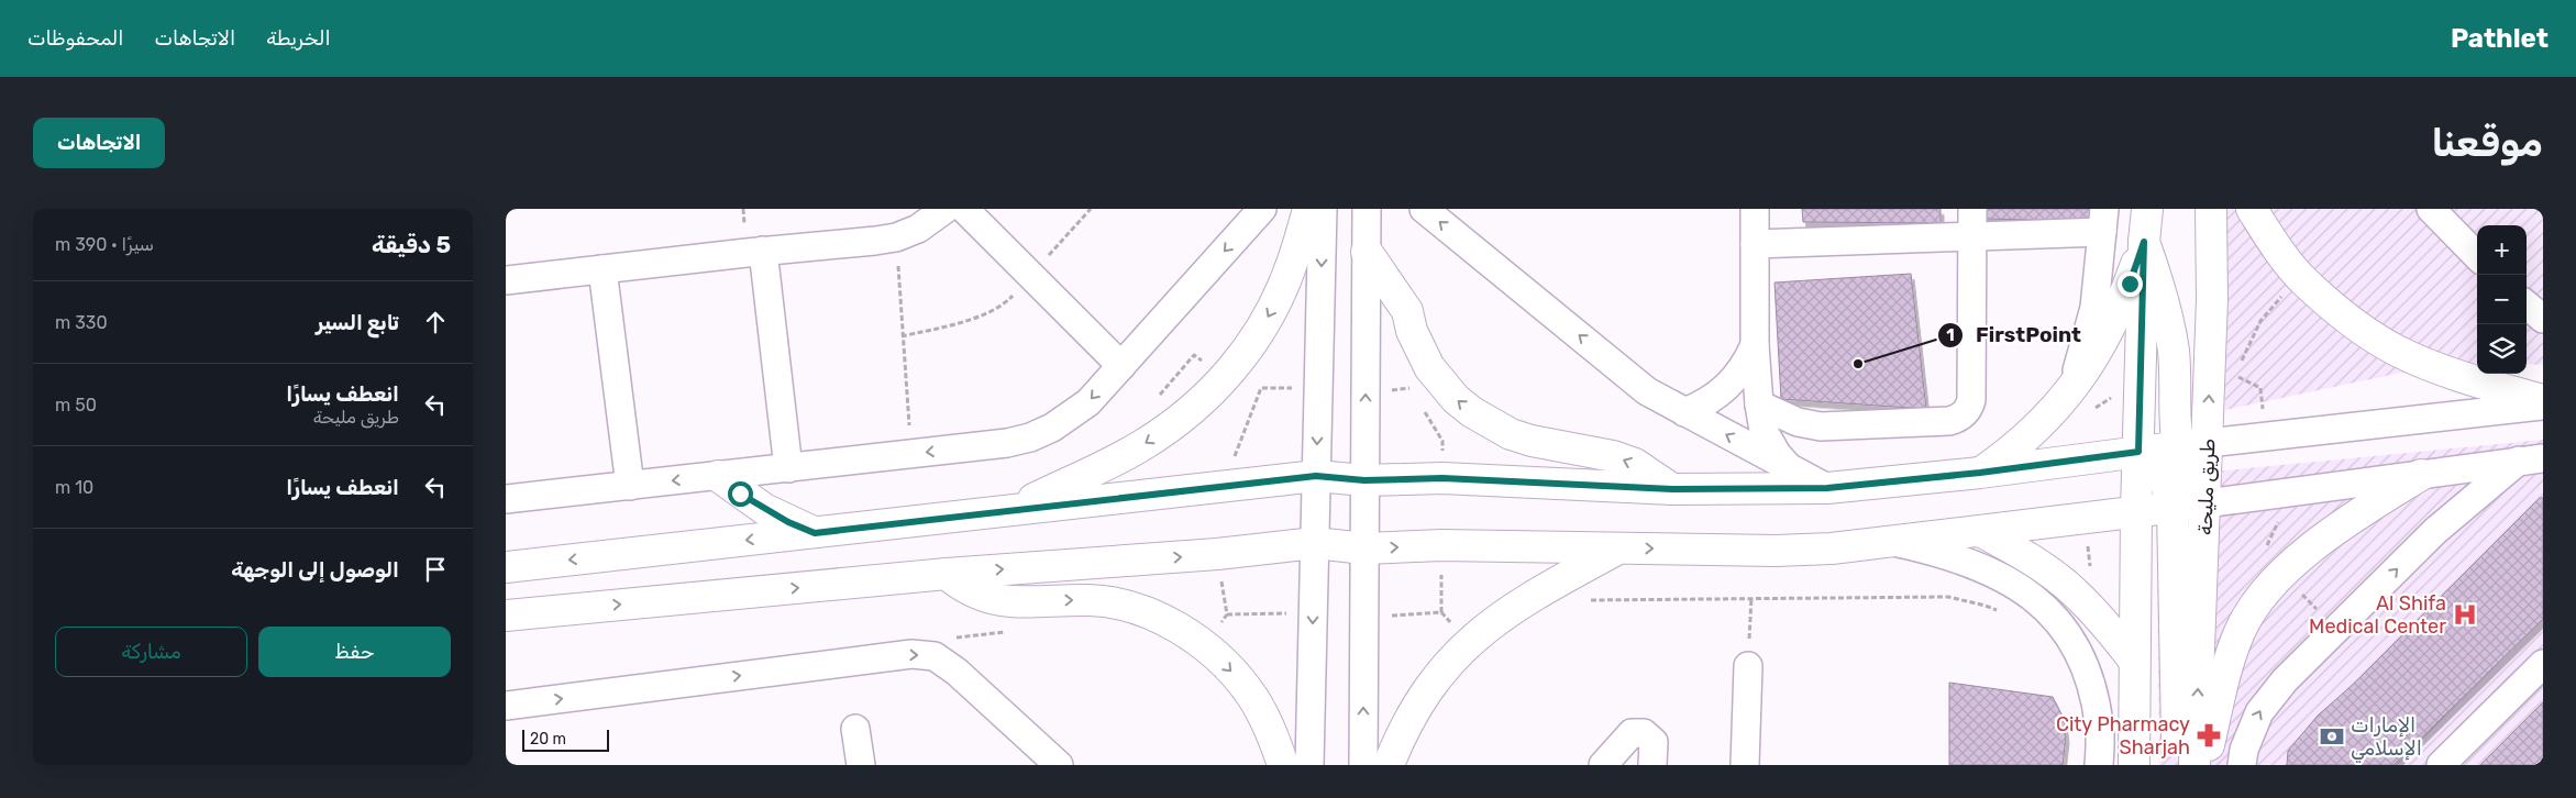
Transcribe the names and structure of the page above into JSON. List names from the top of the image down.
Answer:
{
  "streets": {
    "main road": ["طريق مليحة"]
  },
  "places": {
    "other": ["FirstPoint"],
    "hospital": ["Al Shifa Medical Center"],
    "pharmacy": ["City Pharmacy Sharjah"],
    "bank": ["الإمارات الإسلامي"]
  },
  "scale_bar": "20 m",
  "page": {
    "header": "Pathlet",
    "nav": ["الخريطة", "الاتجاهات", "المحفوظات"],
    "buttons": [
      "الاتجاهات",
      ["حفظ", "مشاركة"]
    ],
    "title": "موقعنا",
    "heading": ["5 دقيقة", "سيرًا · 390 m"],
    "map_buttons": ["+", "−"],
    "list": [
      ["تابع السير", "330 m"],
      ["انعطف يسارًا", "طريق مليحة", "50 m"],
      ["انعطف يسارًا", "10 m"],
      "الوصول إلى الوجهة"
    ],
    "scale": "20 m"
  }
}
